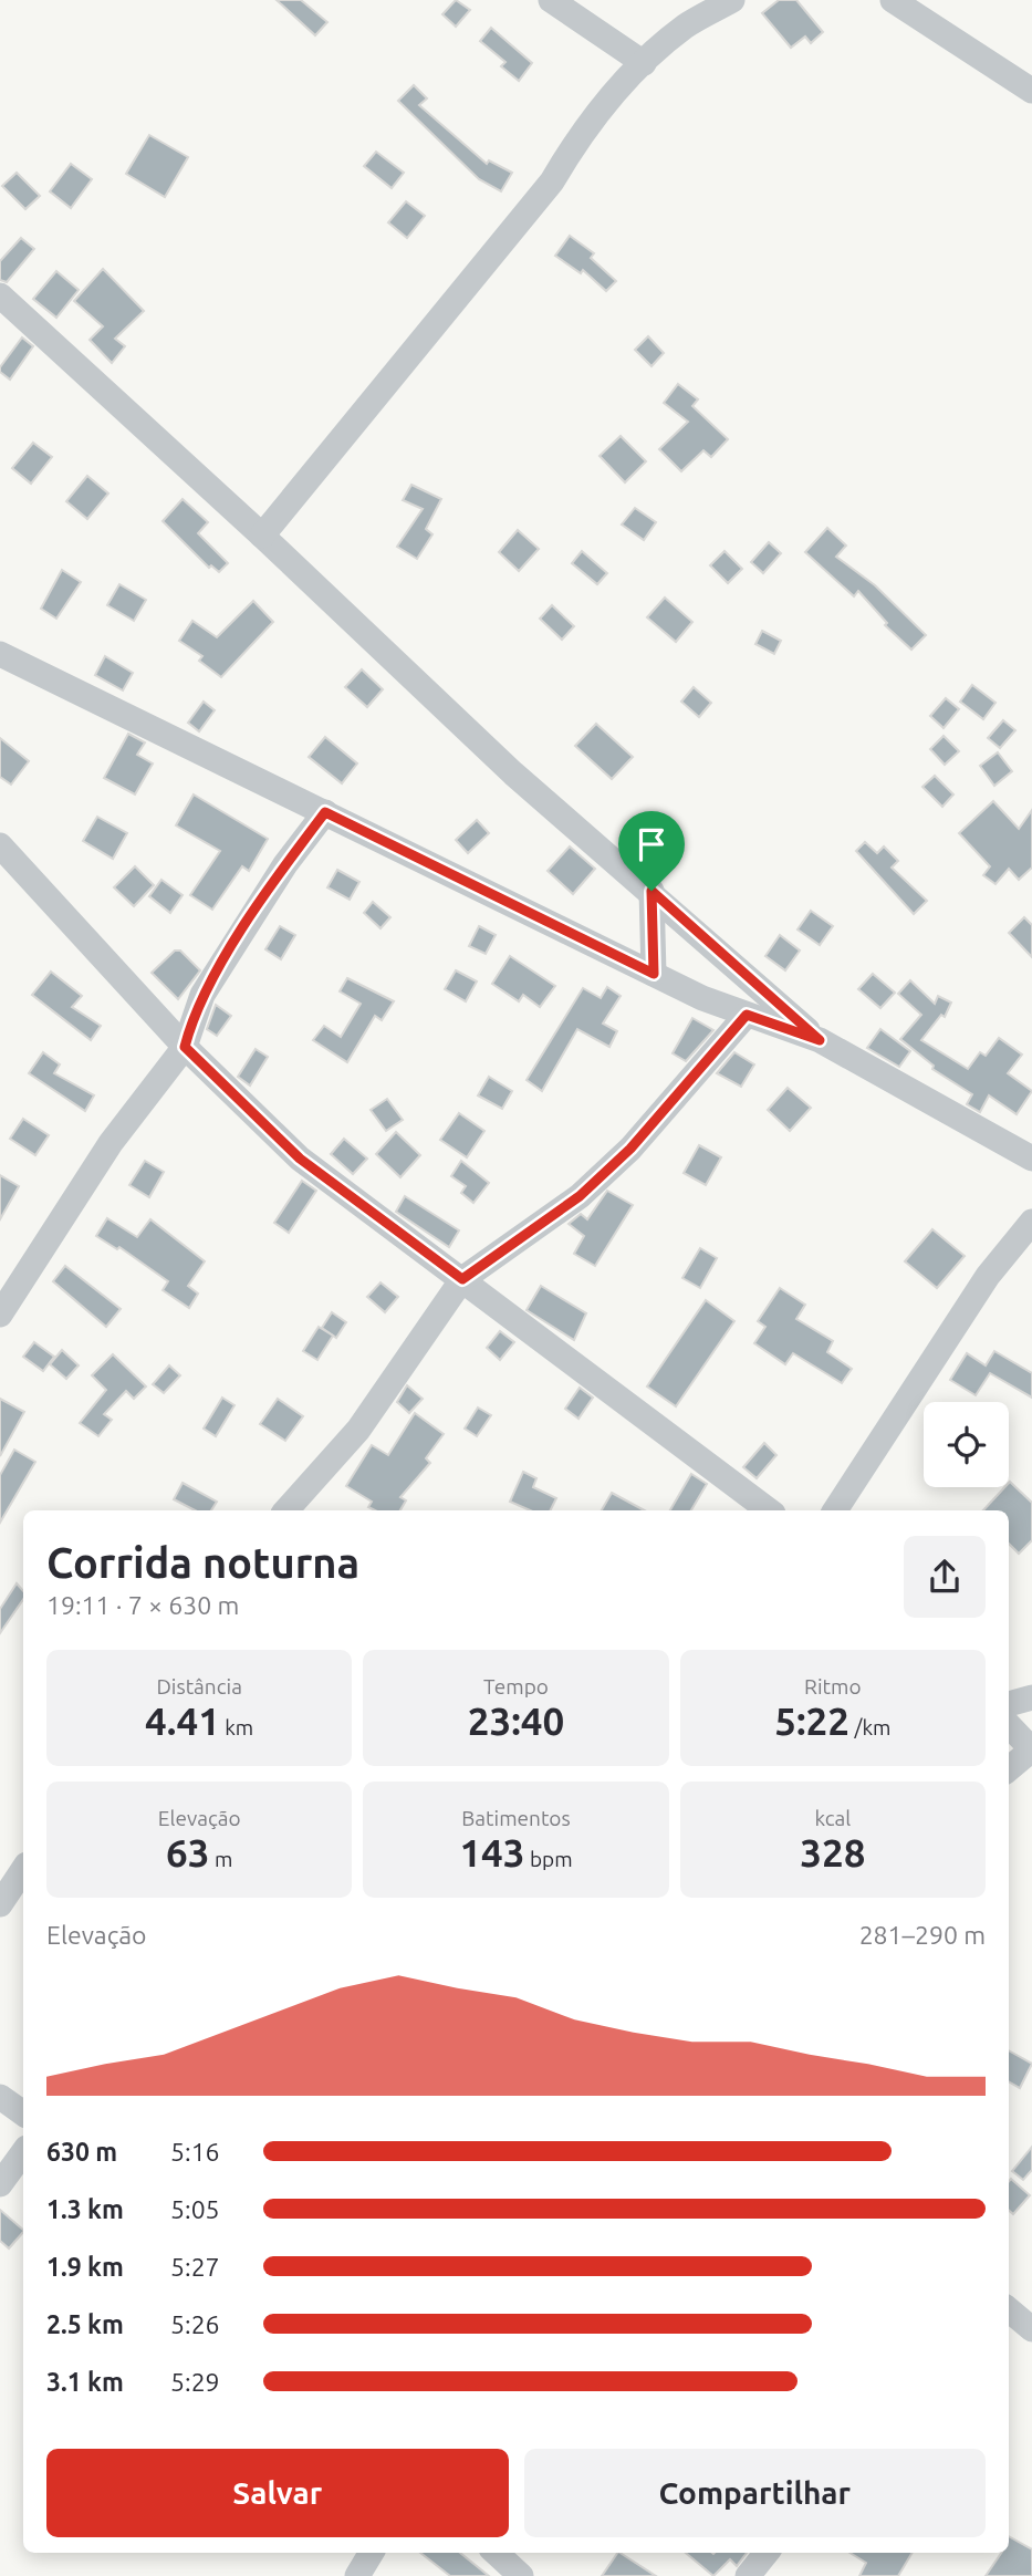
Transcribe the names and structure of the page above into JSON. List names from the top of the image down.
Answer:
{
  "page": {
    "heading": ["Corrida noturna", "19:11 · 7 × 630 m"],
    "stats": [
      ["Distância", "4.41 km"],
      ["Tempo", "23:40"],
      ["Ritmo", "5:22 /km"],
      ["Elevação", "63 m"],
      ["Batimentos", "143 bpm"],
      ["kcal", "328"]
    ],
    "chart": ["Elevação", "281–290 m"],
    "list": [
      {
        "name": "630 m",
        "note": "5:16"
      },
      {
        "name": "1.3 km",
        "note": "5:05"
      },
      {
        "name": "1.9 km",
        "note": "5:27"
      },
      {
        "name": "2.5 km",
        "note": "5:26"
      },
      {
        "name": "3.1 km",
        "note": "5:29"
      }
    ],
    "buttons": ["Salvar", "Compartilhar"]
  }
}
